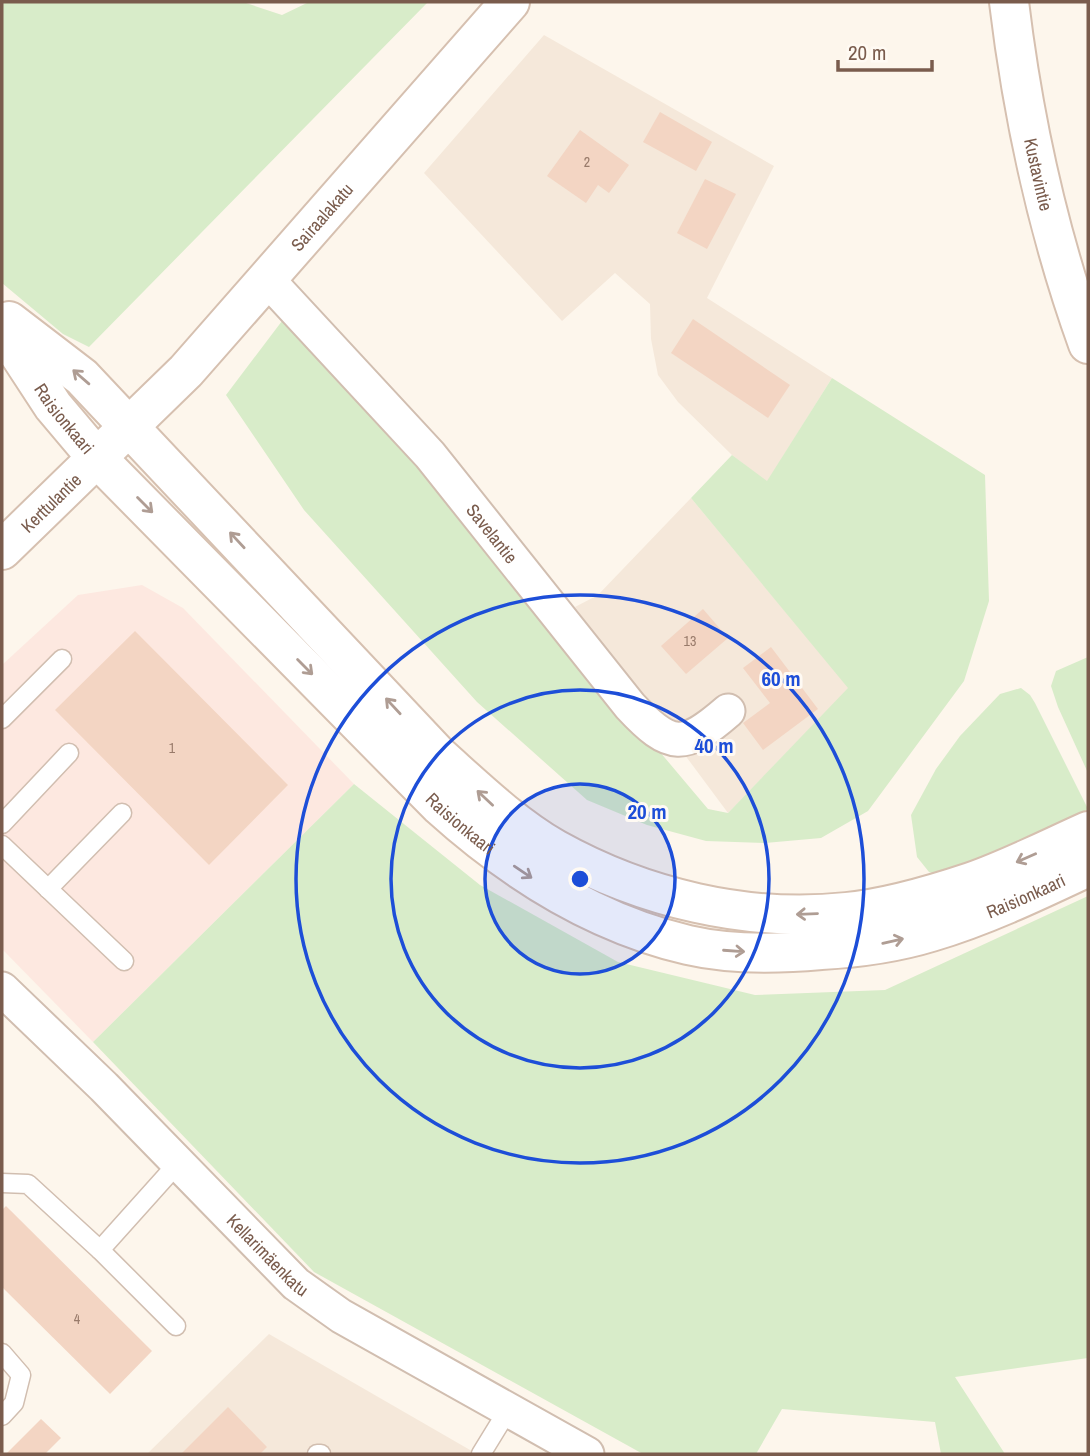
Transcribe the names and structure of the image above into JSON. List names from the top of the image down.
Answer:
{
  "streets": {
    "main road": [
      "Kustavintie",
      "Sairaalakatu",
      "Raisionkaari",
      "Kerttulantie"
    ],
    "street": ["Savelantie", "Kellarimäenkatu"]
  },
  "crossings": [
    ["Sairaalakatu", "Raisionkaari"],
    ["Sairaalakatu", "Kerttulantie"],
    ["Sairaalakatu", "Savelantie"],
    ["Raisionkaari", "Kerttulantie"]
  ],
  "house_numbers": [
    "2",
    "13",
    "1",
    "4"
  ],
  "scale_bar": "20 m",
  "rings": ["60 m", "40 m", "20 m"]
}
